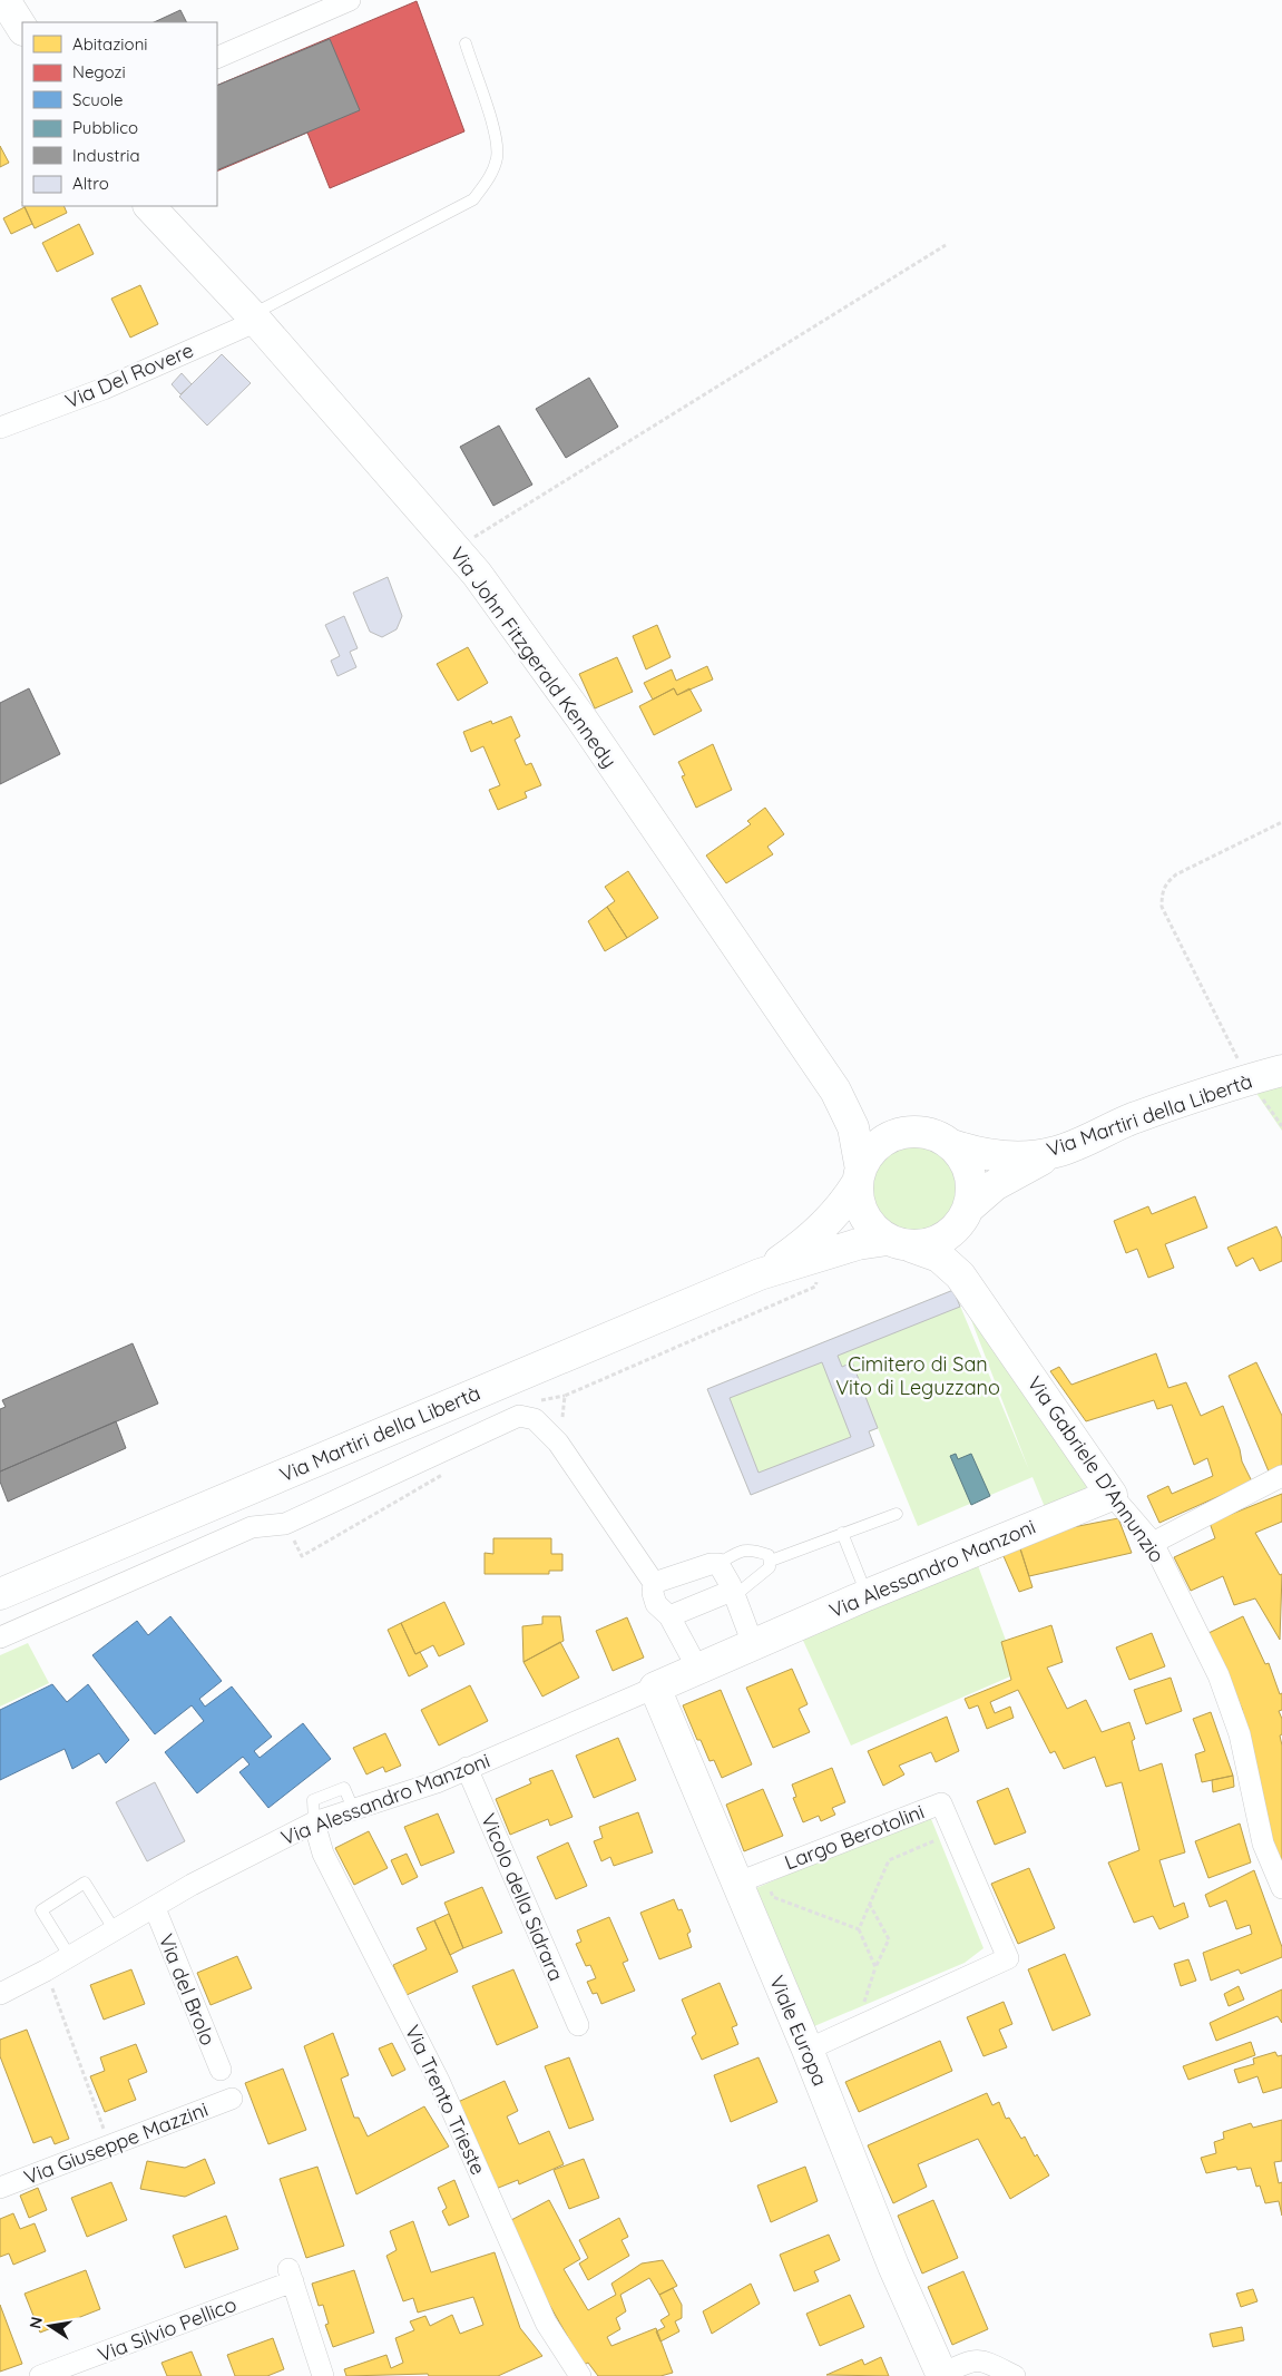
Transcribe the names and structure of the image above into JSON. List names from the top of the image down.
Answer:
{
  "streets": {
    "main road": [
      "Via John Fitzgerald Kennedy",
      "Via Martiri della Libertà",
      "Via Gabriele D'Annunzio",
      "Via Alessandro Manzoni",
      "Viale Europa"
    ],
    "street": [
      "Via Del Rovere",
      "Largo Berotolini",
      "Vicolo della Sidrara",
      "Via del Brolo",
      "Via Trento Trieste",
      "Via Giuseppe Mazzini",
      "Via Silvio Pellico"
    ]
  },
  "crossings": [
    ["Via Del Rovere", "Via John Fitzgerald Kennedy"],
    ["Via John Fitzgerald Kennedy", "Via Martiri della Libertà"],
    ["Via John Fitzgerald Kennedy", "Via Gabriele D'Annunzio"],
    ["Via Martiri della Libertà", "Via Gabriele D'Annunzio"],
    ["Via Gabriele D'Annunzio", "Via Alessandro Manzoni"],
    ["Via Alessandro Manzoni", "Vicolo della Sidrara"],
    ["Via Alessandro Manzoni", "Via del Brolo"],
    ["Via Alessandro Manzoni", "Viale Europa"],
    ["Via Alessandro Manzoni", "Via Trento Trieste"],
    ["Largo Berotolini", "Viale Europa"]
  ],
  "parks": ["Cimitero di San Vito di Leguzzano"],
  "legend": [
    "Abitazioni",
    "Negozi",
    "Scuole",
    "Pubblico",
    "Industria",
    "Altro"
  ],
  "north": "left"
}
